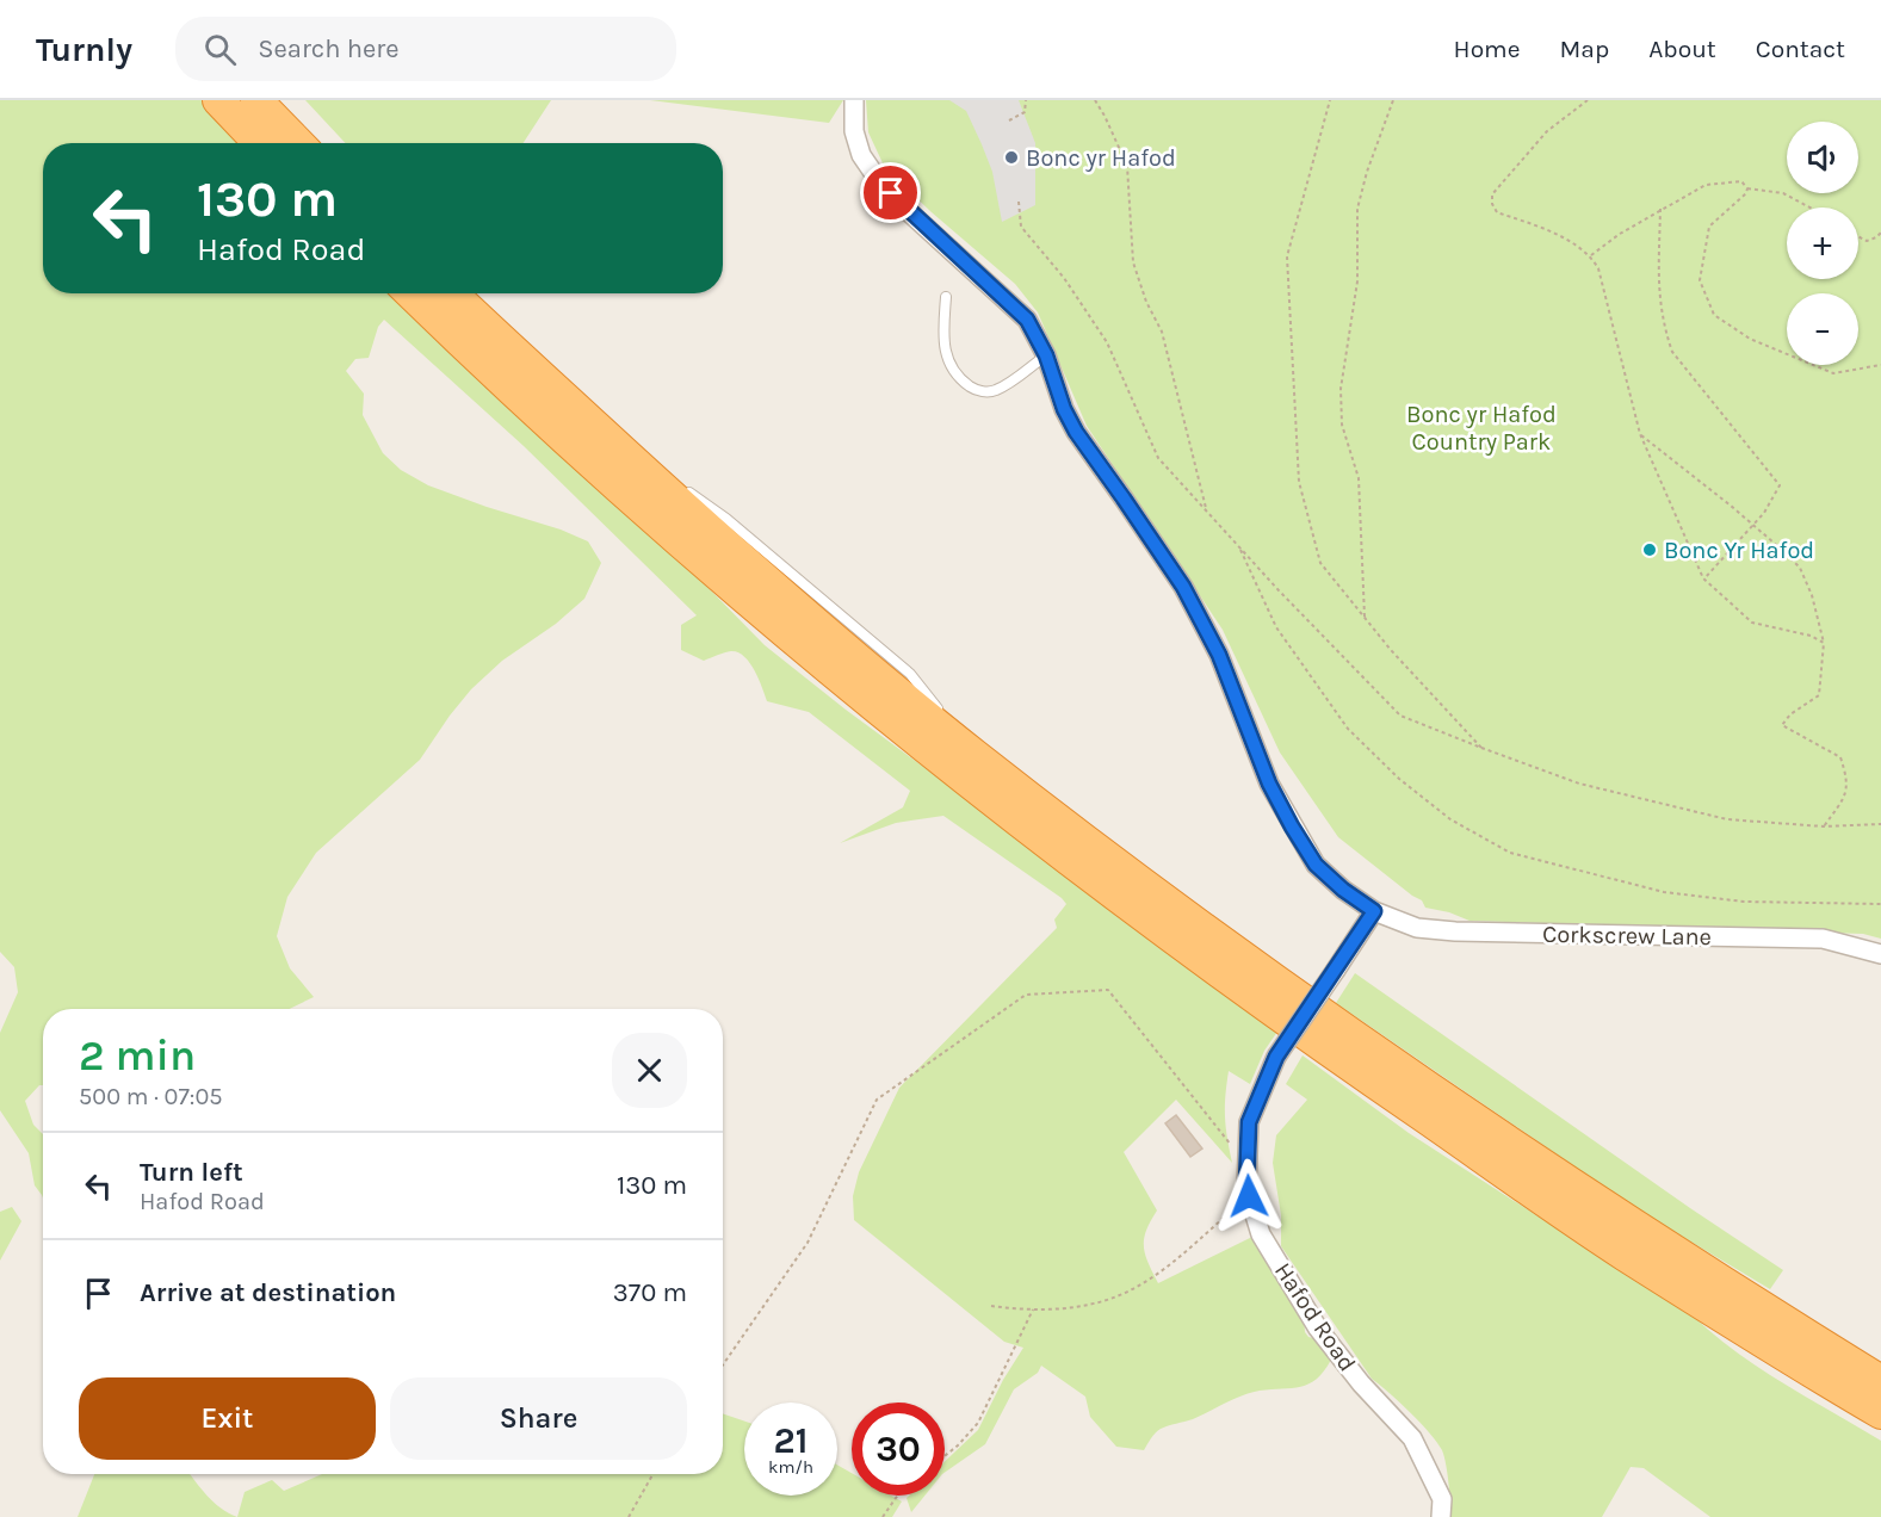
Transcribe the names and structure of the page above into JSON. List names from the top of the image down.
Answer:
{
  "streets": {
    "street": ["Corkscrew Lane", "Hafod Road"]
  },
  "crossings": [
    ["Corkscrew Lane", "Hafod Road"]
  ],
  "parks": ["Bonc yr Hafod Country Park"],
  "places": ["Bonc yr Hafod", "Bonc Yr Hafod"],
  "page": {
    "header": "Turnly",
    "search": "Search here",
    "nav": [
      "Home",
      "Map",
      "About",
      "Contact"
    ],
    "map_buttons": ["+", "−"],
    "turn": ["130 m", "Hafod Road"],
    "heading": ["2 min", "500 m · 07:05"],
    "list": [
      {
        "name": "Turn left",
        "note": "Hafod Road",
        "value": "130 m"
      },
      {
        "name": "Arrive at destination",
        "value": "370 m"
      }
    ],
    "buttons": ["Exit", "Share"],
    "speed": "21 km/h",
    "limit": "30"
  }
}
